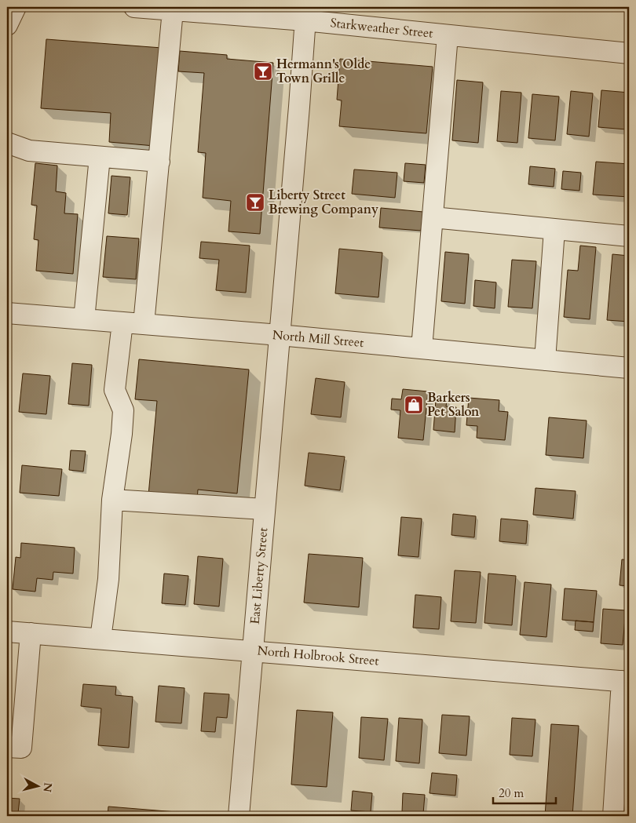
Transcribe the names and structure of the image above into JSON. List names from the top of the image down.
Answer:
{
  "streets": {
    "street": [
      "Starkweather Street",
      "North Mill Street",
      "East Liberty Street",
      "North Holbrook Street"
    ]
  },
  "crossings": [
    ["Starkweather Street", "East Liberty Street"],
    ["North Mill Street", "East Liberty Street"],
    ["East Liberty Street", "North Holbrook Street"]
  ],
  "places": {
    "bar": ["Hermann's Olde Town Grille", "Liberty Street Brewing Company"],
    "shop": ["Barkers Pet Salon"]
  },
  "scale_bar": "20 m",
  "north": "right"
}
